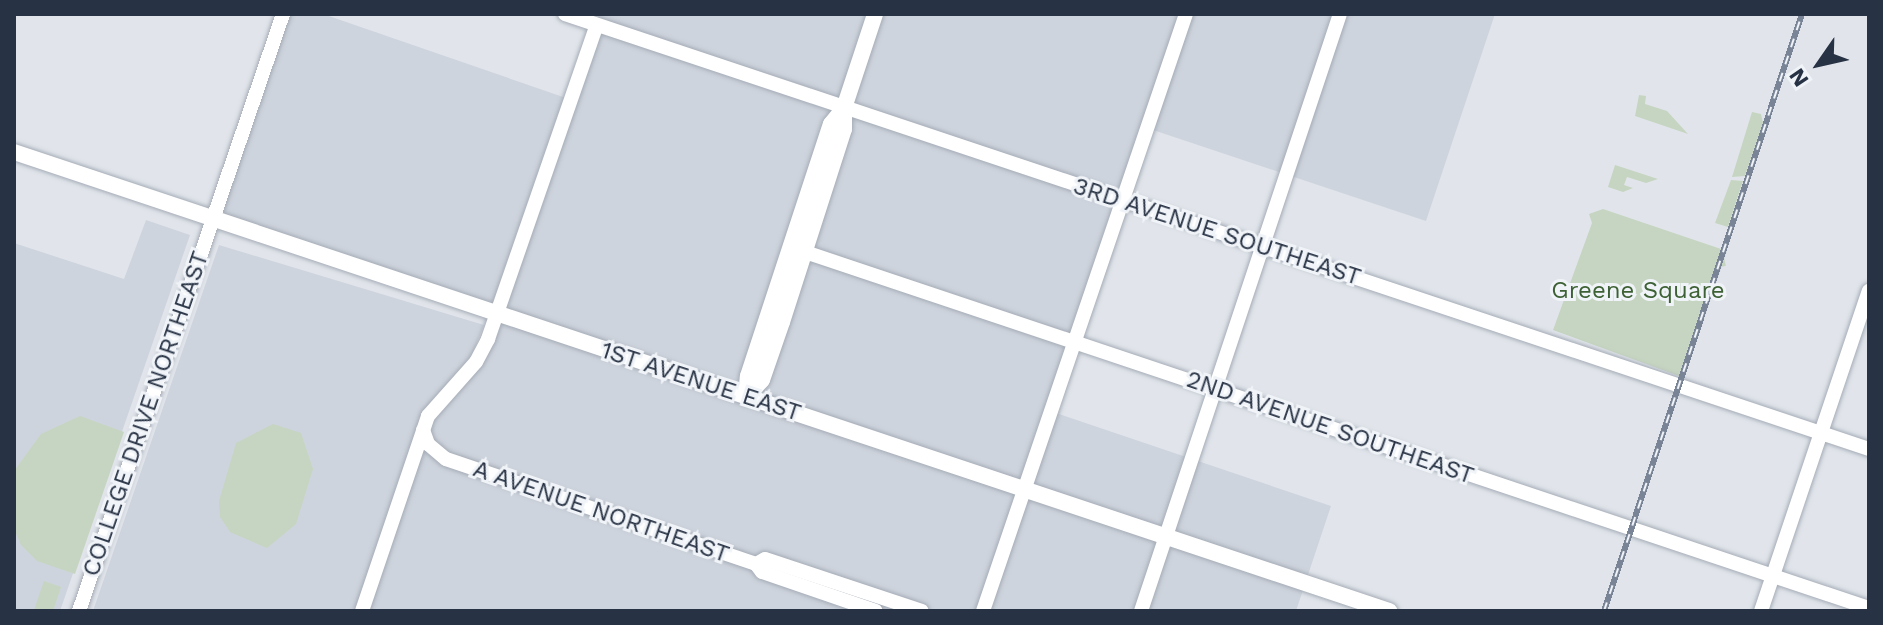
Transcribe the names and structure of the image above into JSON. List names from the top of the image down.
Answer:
{
  "streets": {
    "main road": [
      "3RD AVENUE SOUTHEAST",
      "1ST AVENUE EAST",
      "COLLEGE DRIVE NORTHEAST",
      "2ND AVENUE SOUTHEAST",
      "A AVENUE NORTHEAST"
    ]
  },
  "crossings": [
    ["1ST AVENUE EAST", "COLLEGE DRIVE NORTHEAST"]
  ],
  "parks": ["Greene Square"],
  "north": "bottom left"
}
